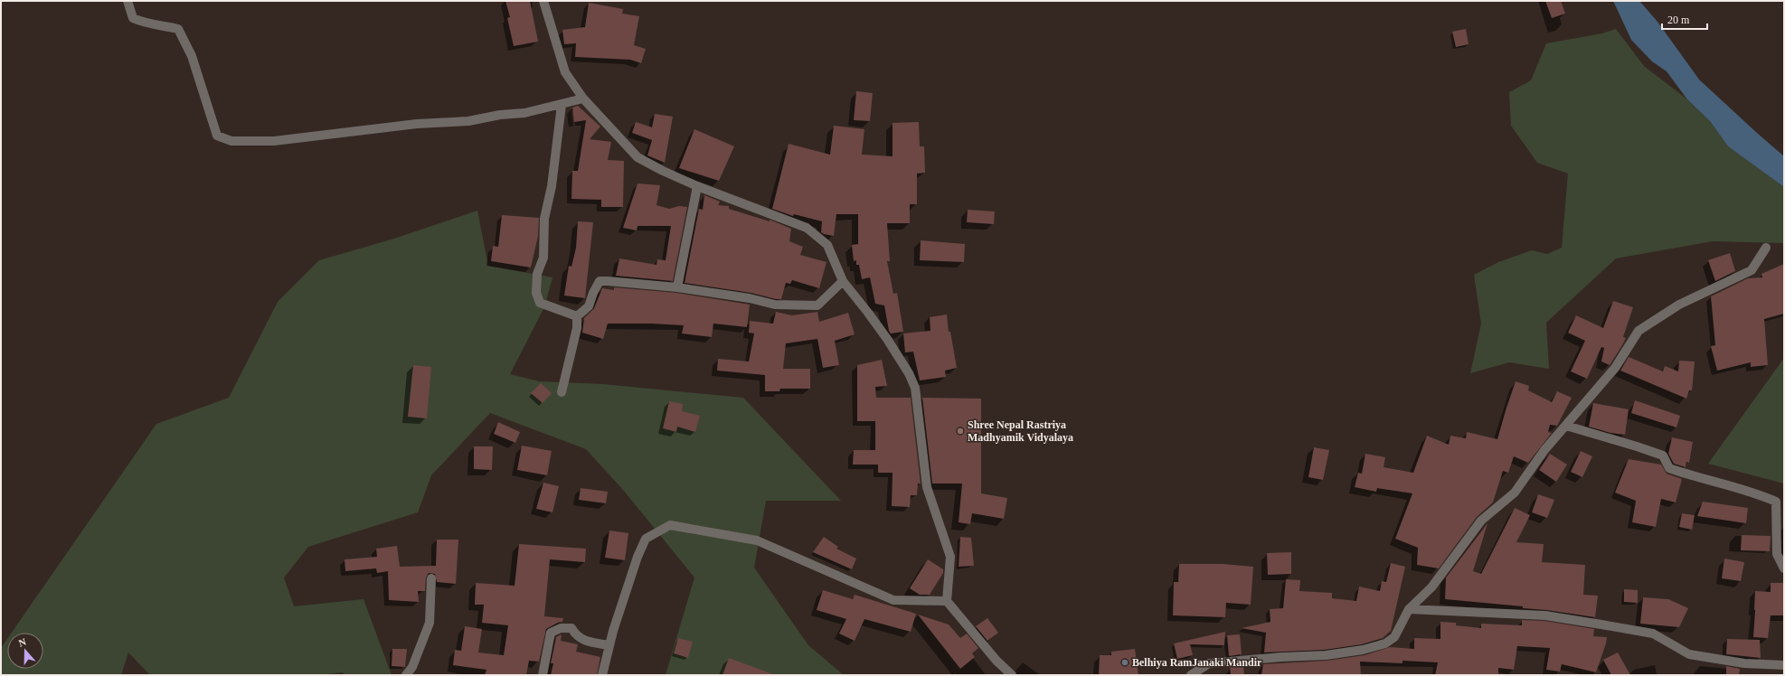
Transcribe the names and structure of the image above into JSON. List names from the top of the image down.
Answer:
{
  "places": ["Shree Nepal Rastriya Madhyamik Vidyalaya", "Belhiya RamJanaki Mandir"],
  "scale_bar": "20 m",
  "north": "top"
}
